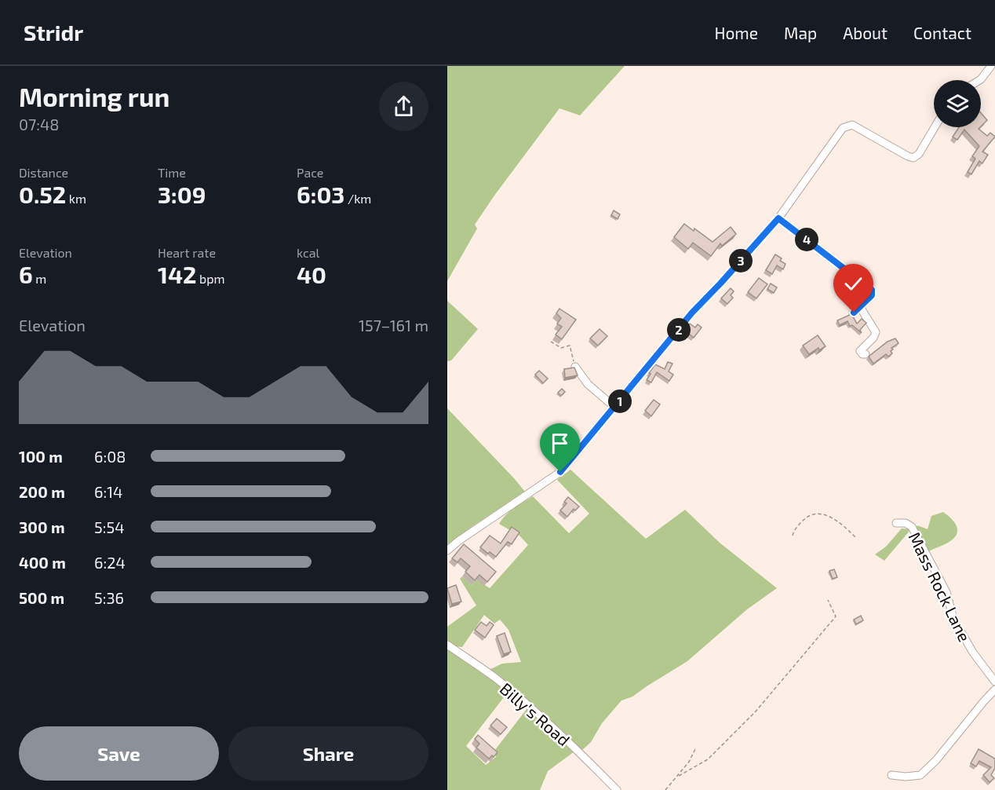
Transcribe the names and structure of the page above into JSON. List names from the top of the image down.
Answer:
{
  "streets": {
    "street": ["Mass Rock Lane", "Billy's Road"]
  },
  "page": {
    "header": "Stridr",
    "nav": [
      "Home",
      "Map",
      "About",
      "Contact"
    ],
    "heading": ["Morning run", "07:48"],
    "stats": [
      ["Distance", "0.52 km"],
      ["Time", "3:09"],
      ["Pace", "6:03 /km"],
      ["Elevation", "6 m"],
      ["Heart rate", "142 bpm"],
      ["kcal", "40"]
    ],
    "pins": [
      "4",
      "3",
      "2",
      "1"
    ],
    "chart": ["Elevation", "157–161 m"],
    "list": [
      {
        "name": "100 m",
        "note": "6:08"
      },
      {
        "name": "200 m",
        "note": "6:14"
      },
      {
        "name": "300 m",
        "note": "5:54"
      },
      {
        "name": "400 m",
        "note": "6:24"
      },
      {
        "name": "500 m",
        "note": "5:36"
      }
    ],
    "buttons": ["Save", "Share"]
  }
}
